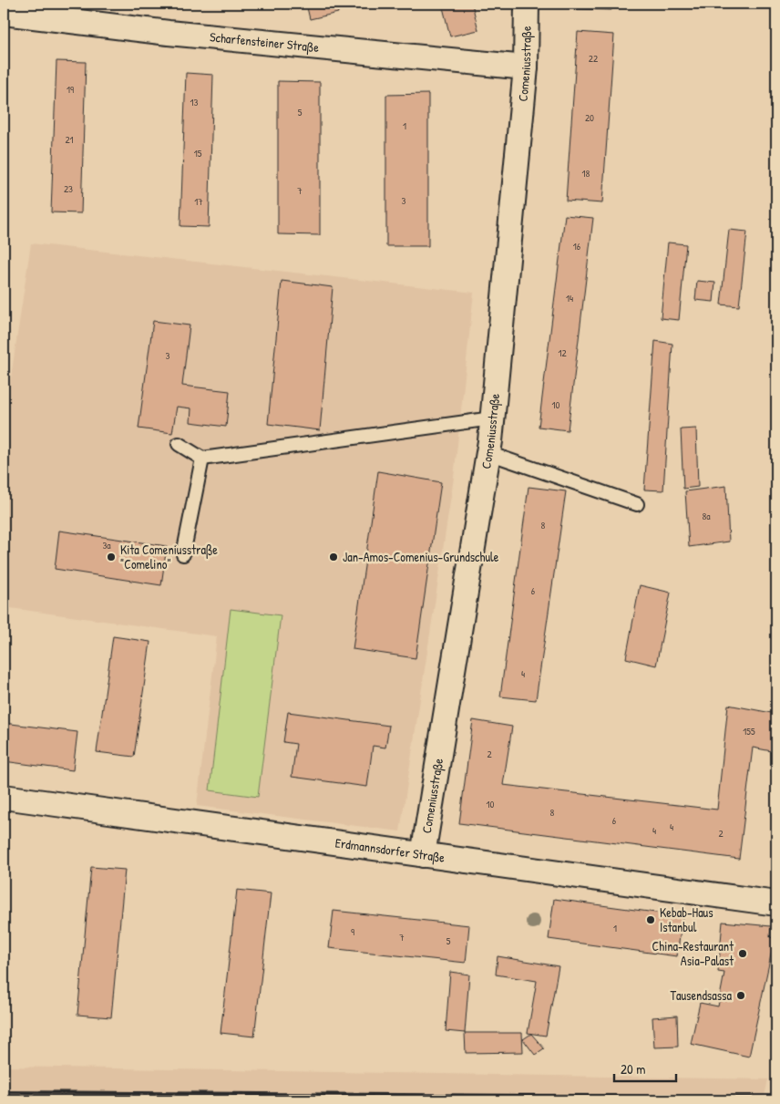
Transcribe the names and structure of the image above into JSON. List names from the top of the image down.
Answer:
{
  "streets": {
    "street": ["Scharfensteiner Straße", "Comeniusstraße", "Erdmannsdorfer Straße"]
  },
  "crossings": [
    ["Scharfensteiner Straße", "Comeniusstraße"],
    ["Comeniusstraße", "Erdmannsdorfer Straße"]
  ],
  "places": [
    "Kita Comeniusstraße \"Comelino\"",
    "Jan-Amos-Comenius-Grundschule",
    "Kebab-Haus Istanbul",
    "China-Restaurant Asia-Palast",
    "Tausendsassa"
  ],
  "house_numbers": [
    "22",
    "19",
    "13",
    "5",
    "20",
    "1",
    "21",
    "15",
    "18",
    "23",
    "7",
    "3",
    "17",
    "16",
    "14",
    "12",
    "3",
    "10",
    "8a",
    "8",
    "3a",
    "6",
    "4",
    "155",
    "2",
    "10",
    "8",
    "6",
    "4",
    "4",
    "2",
    "1",
    "9",
    "7",
    "5"
  ],
  "scale_bar": "20 m"
}
